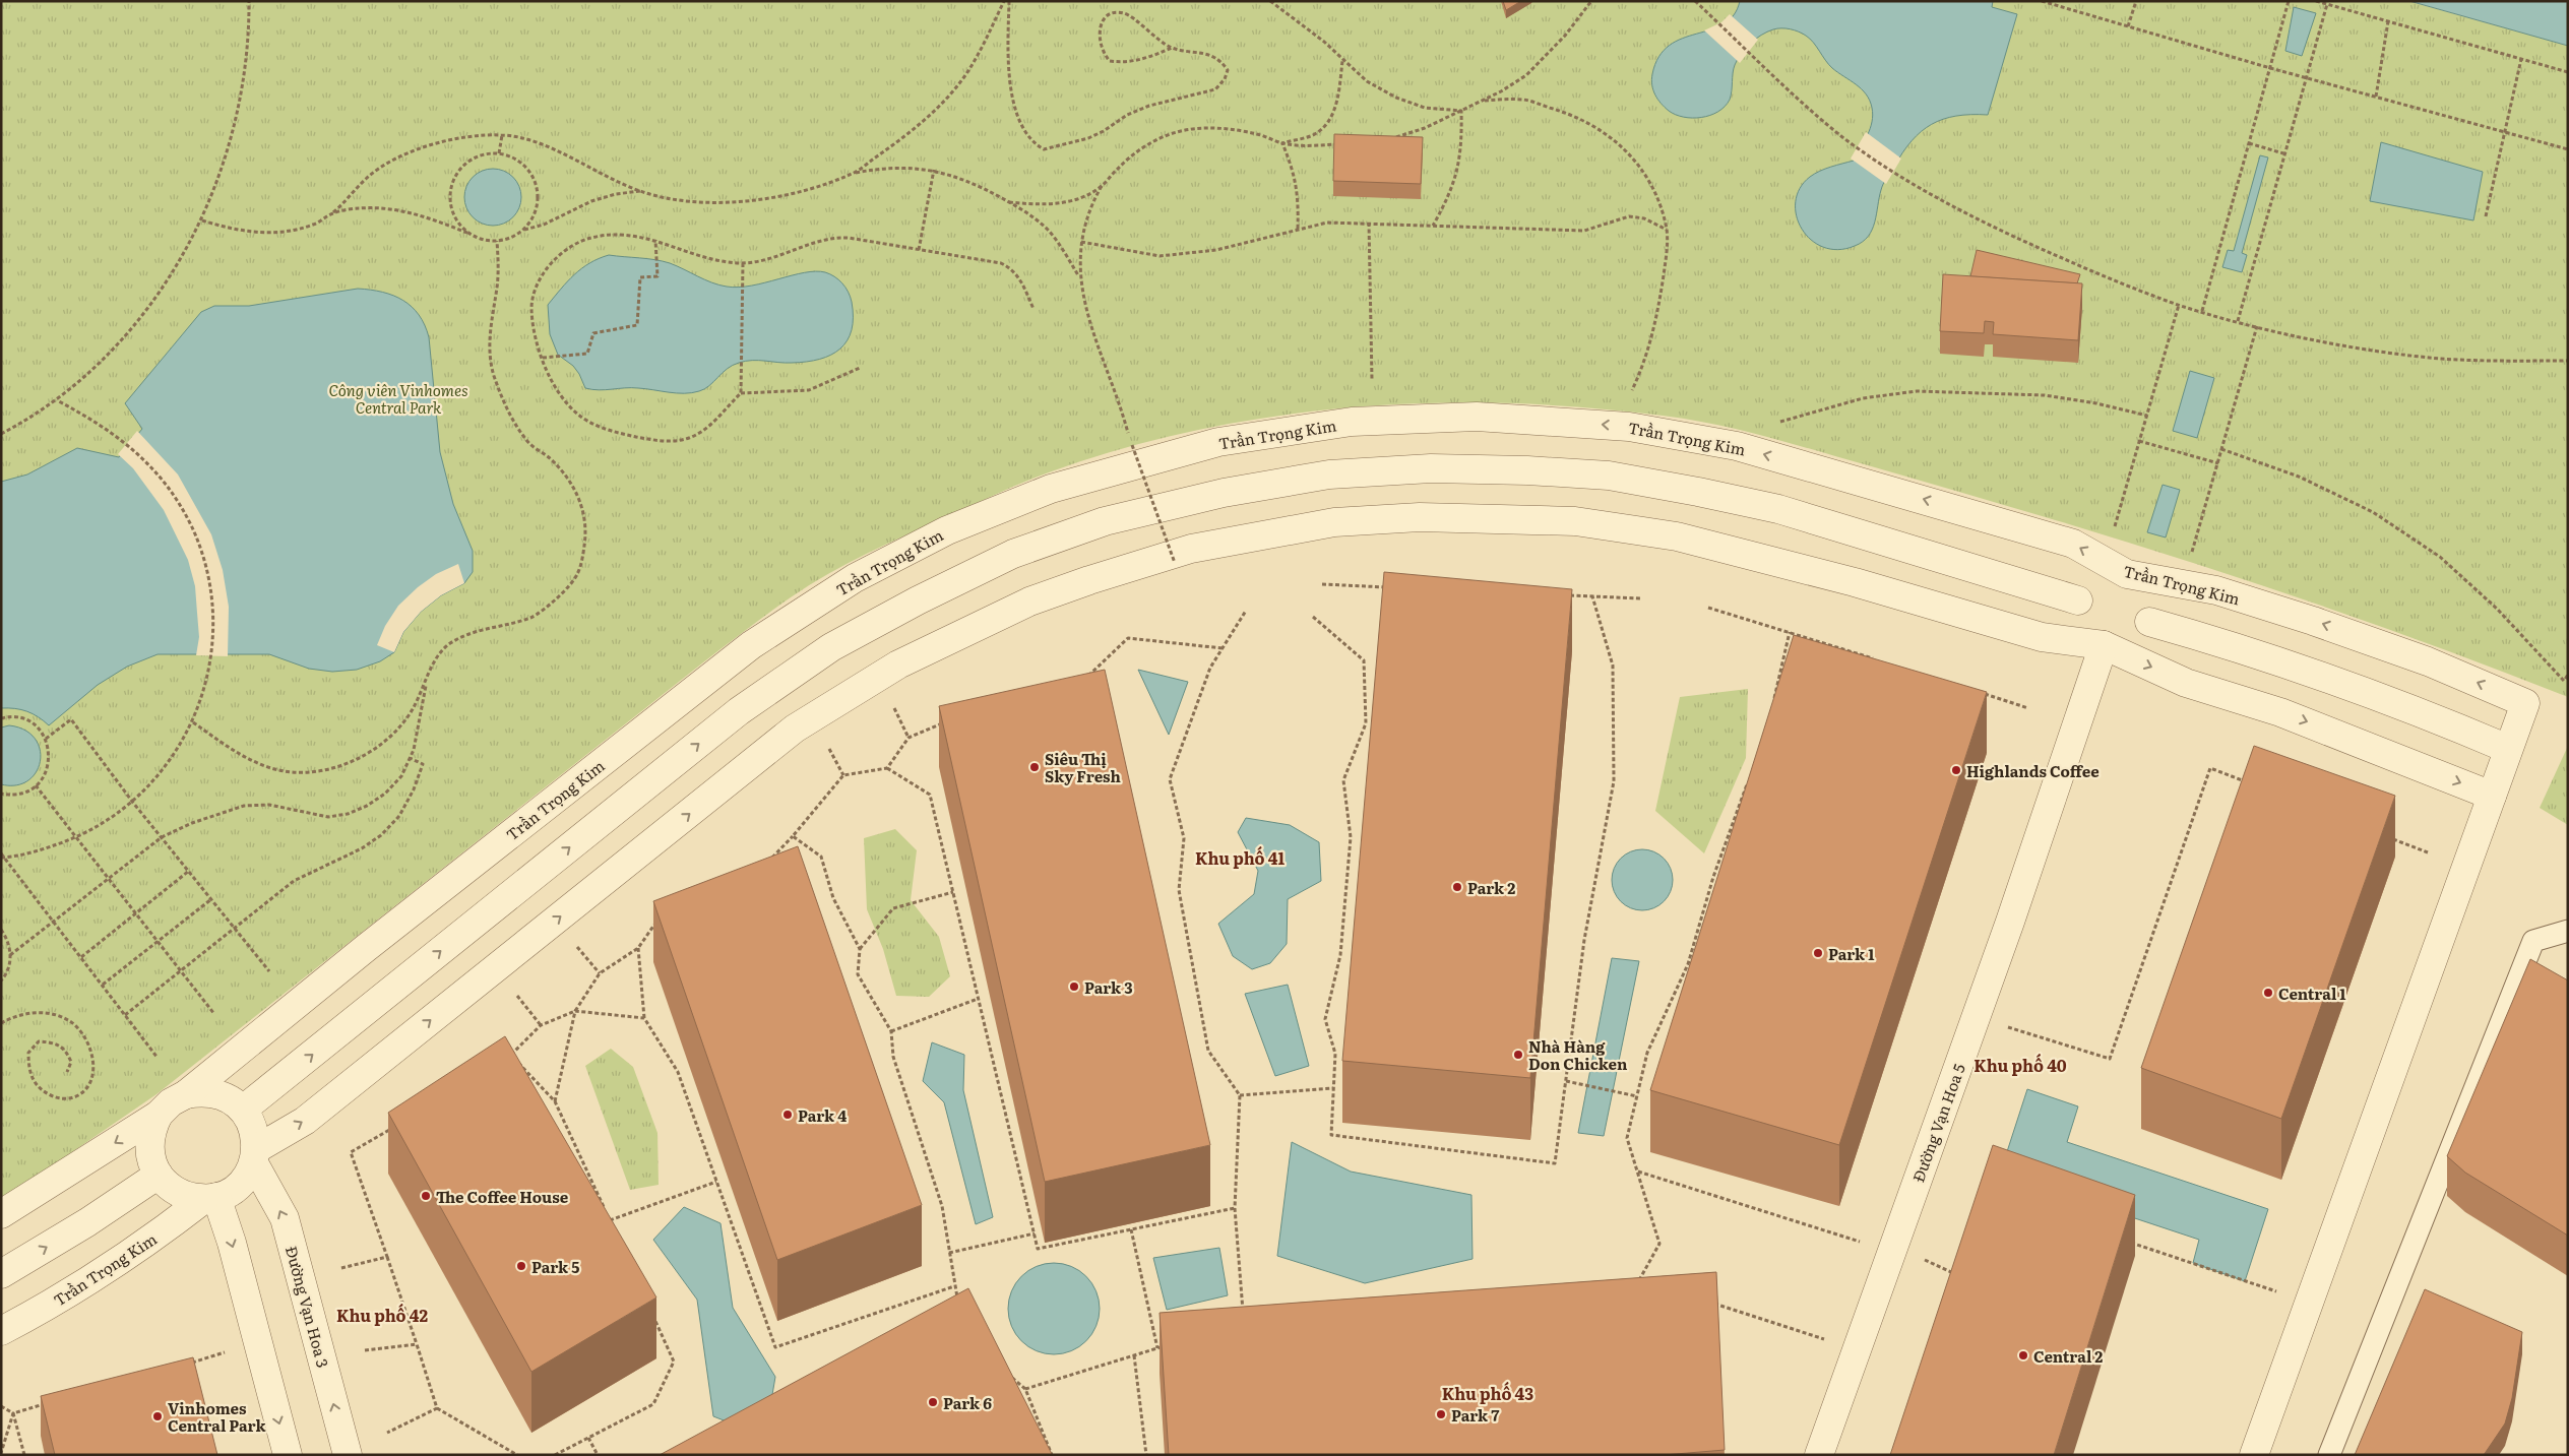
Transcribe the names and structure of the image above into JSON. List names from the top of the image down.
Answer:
{
  "streets": {
    "street": ["Trần Trọng Kim", "Đường Vạn Hoa 5", "Đường Vạn Hoa 3"]
  },
  "crossings": [
    ["Trần Trọng Kim", "Đường Vạn Hoa 5"],
    ["Trần Trọng Kim", "Đường Vạn Hoa 3"]
  ],
  "districts": [
    "Khu phố 41",
    "Khu phố 40",
    "Khu phố 42",
    "Khu phố 43"
  ],
  "parks": ["Công viên Vinhomes Central Park"],
  "places": [
    "Siêu Thị Sky Fresh",
    "Highlands Coffee",
    "Park 2",
    "Park 1",
    "Park 3",
    "Central 1",
    "Nhà Hàng Don Chicken",
    "Park 4",
    "The Coffee House",
    "Park 5",
    "Central 2",
    "Park 6",
    "Park 7",
    "Vinhomes Central Park"
  ]
}
